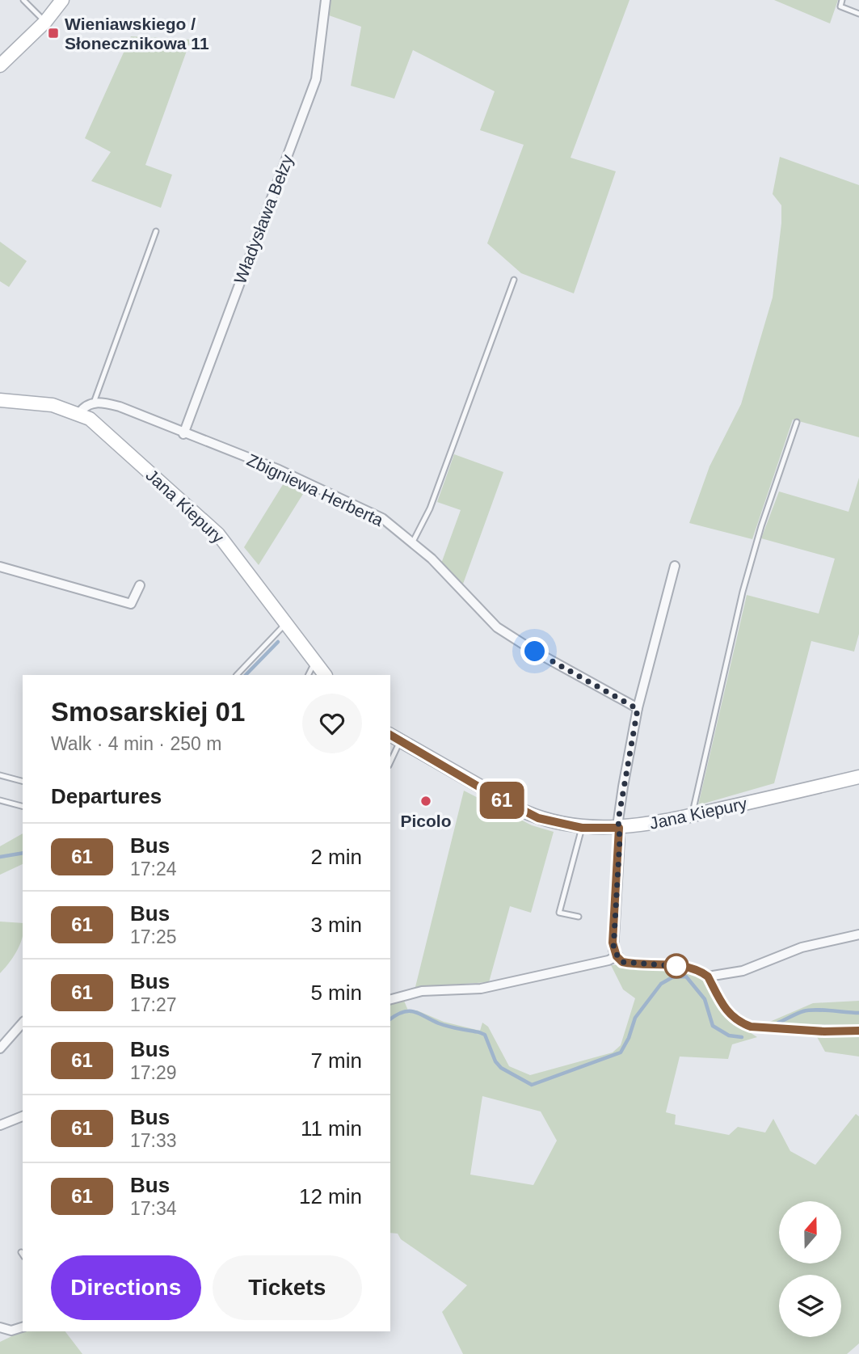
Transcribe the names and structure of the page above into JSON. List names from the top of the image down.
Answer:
{
  "streets": {
    "street": ["Władysława Bełzy", "Zbigniewa Herberta", "Jana Kiepury"]
  },
  "crossings": [
    ["Władysława Bełzy", "Zbigniewa Herberta"]
  ],
  "places": {
    "transit": ["Wieniawskiego / Słonecznikowa 11"],
    "other": ["Picolo"]
  },
  "lines": ["bus line 61"],
  "north": "top",
  "page": {
    "on_map": "61",
    "heading": [
      ["Smosarskiej 01", "Walk · 4 min · 250 m"],
      "Departures"
    ],
    "list": [
      {
        "mark": "61",
        "name": "Bus",
        "note": "17:24",
        "value": "2 min"
      },
      {
        "mark": "61",
        "name": "Bus",
        "note": "17:25",
        "value": "3 min"
      },
      {
        "mark": "61",
        "name": "Bus",
        "note": "17:27",
        "value": "5 min"
      },
      {
        "mark": "61",
        "name": "Bus",
        "note": "17:29",
        "value": "7 min"
      },
      {
        "mark": "61",
        "name": "Bus",
        "note": "17:33",
        "value": "11 min"
      },
      {
        "mark": "61",
        "name": "Bus",
        "note": "17:34",
        "value": "12 min"
      }
    ],
    "buttons": ["Directions", "Tickets"]
  }
}
